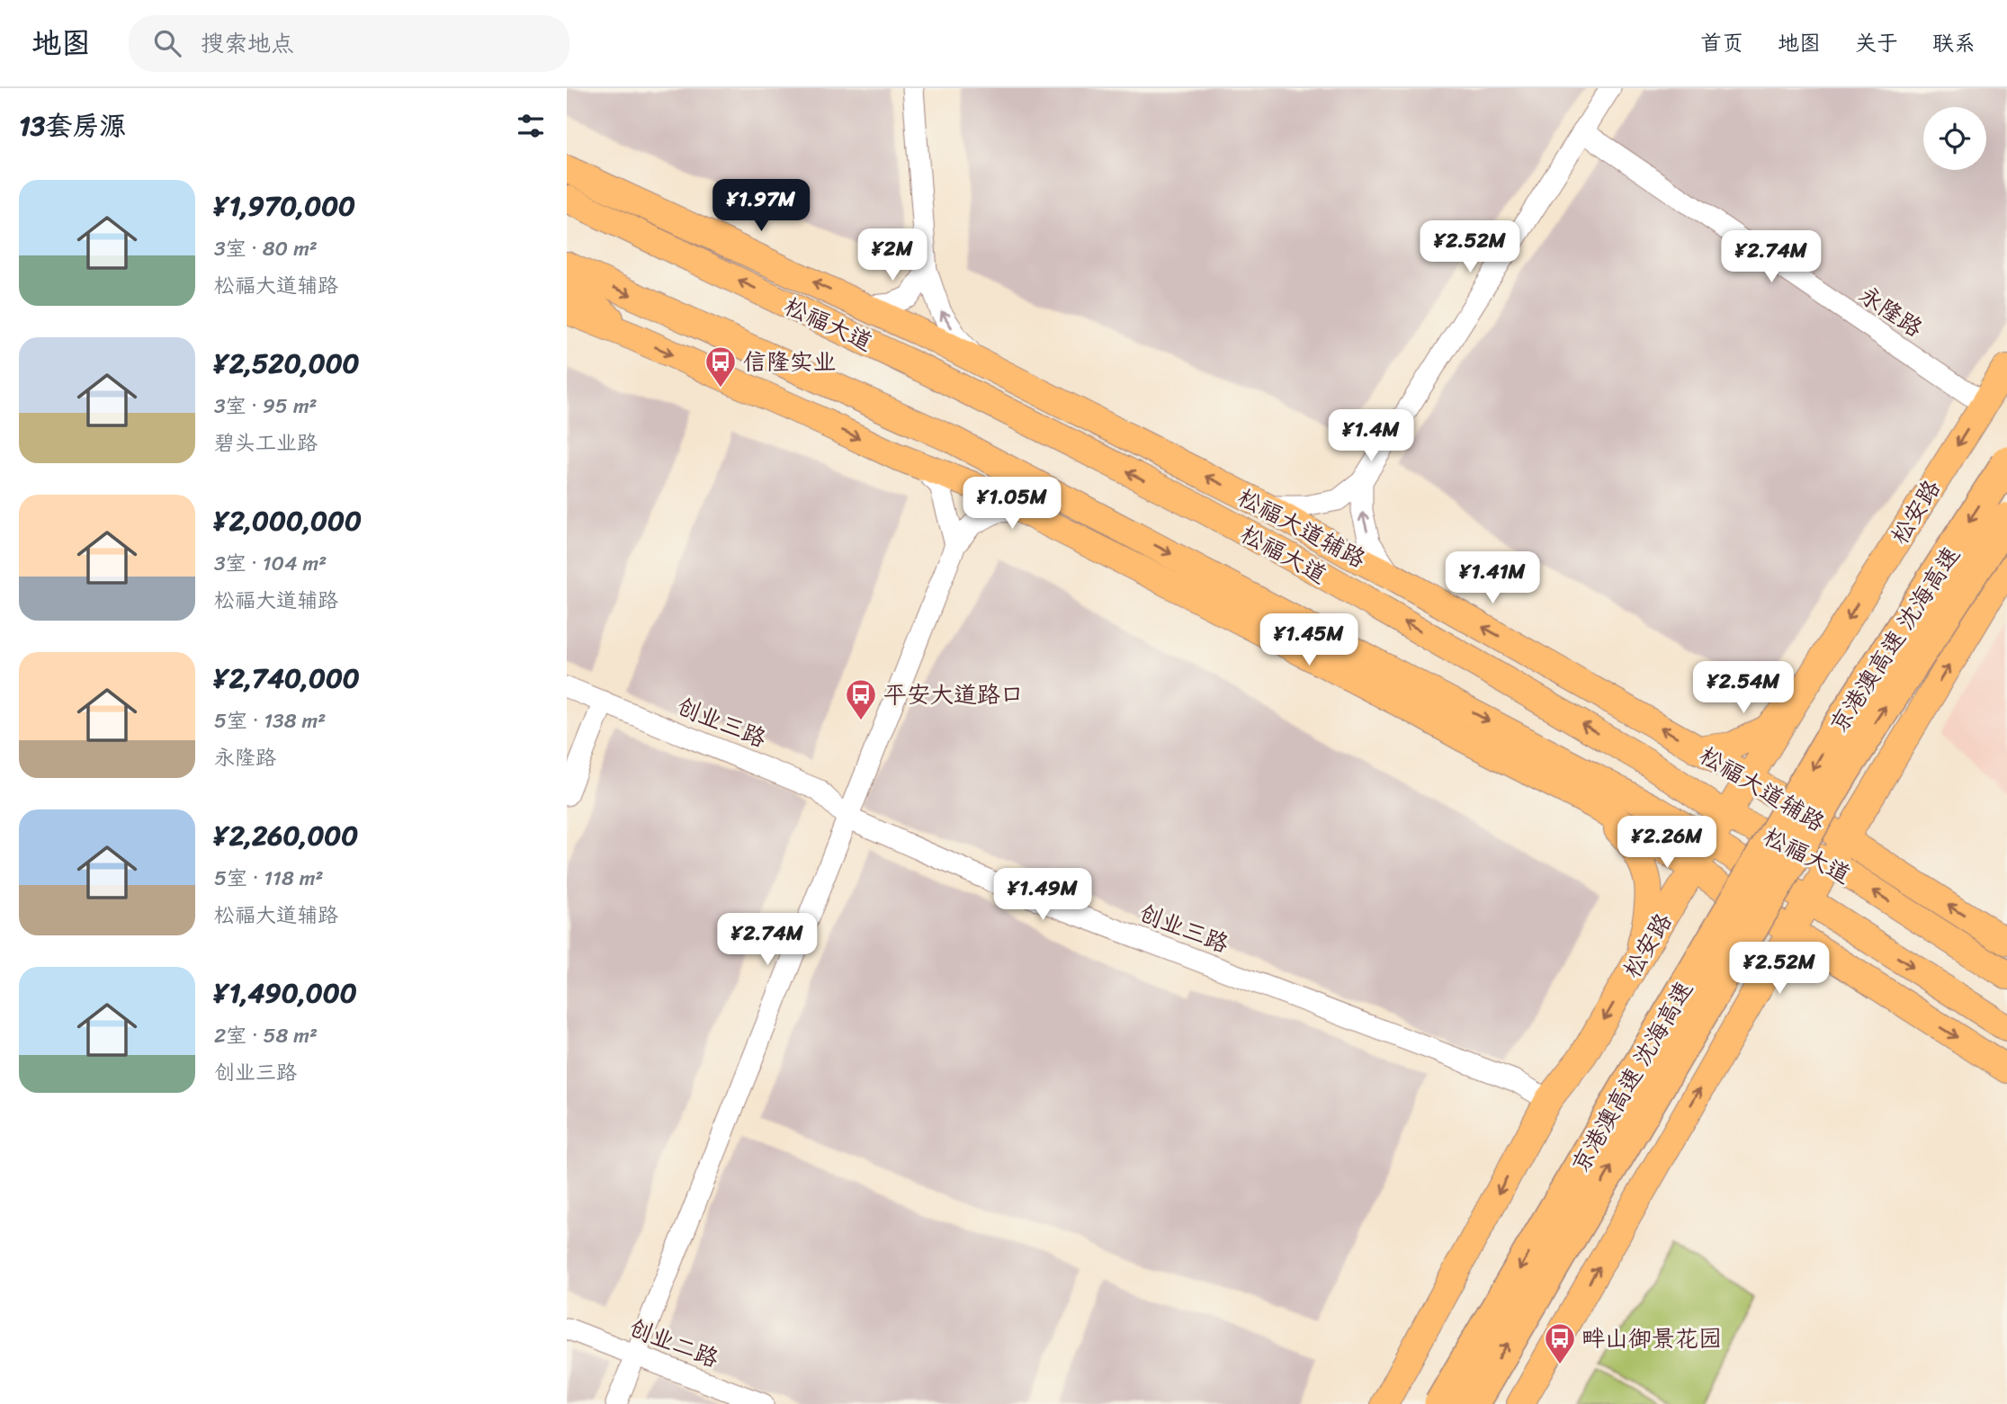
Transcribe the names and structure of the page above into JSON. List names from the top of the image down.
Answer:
{
  "streets": {
    "highway": ["京港澳高速 沈海高速"],
    "main road": ["松福大道", "松安路", "松福大道辅路"],
    "street": ["永隆路", "创业三路", "创业二路"]
  },
  "crossings": [
    ["永隆路", "松安路"],
    ["松福大道", "松安路"],
    ["松安路", "松福大道辅路"],
    ["松安路", "创业三路"]
  ],
  "places": {
    "bus stop": ["信隆实业", "平安大道路口", "畔山御景花园"]
  },
  "page": {
    "header": "地图",
    "search": "搜索地点",
    "nav": [
      "首页",
      "地图",
      "关于",
      "联系"
    ],
    "heading": "13套房源",
    "list": [
      {
        "name": "¥1,970,000",
        "note": "3室 · 80 m² · 松福大道辅路"
      },
      {
        "name": "¥2,520,000",
        "note": "3室 · 95 m² · 碧头工业路"
      },
      {
        "name": "¥2,000,000",
        "note": "3室 · 104 m² · 松福大道辅路"
      },
      {
        "name": "¥2,740,000",
        "note": "5室 · 138 m² · 永隆路"
      },
      {
        "name": "¥2,260,000",
        "note": "5室 · 118 m² · 松福大道辅路"
      },
      {
        "name": "¥1,490,000",
        "note": "2室 · 58 m² · 创业三路"
      }
    ],
    "price": [
      "¥1.97M",
      "¥2.52M",
      "¥2M",
      "¥2.74M",
      "¥1.4M",
      "¥1.05M",
      "¥1.41M",
      "¥1.45M",
      "¥2.54M",
      "¥2.26M",
      "¥1.49M",
      "¥2.74M",
      "¥2.52M"
    ]
  }
}
